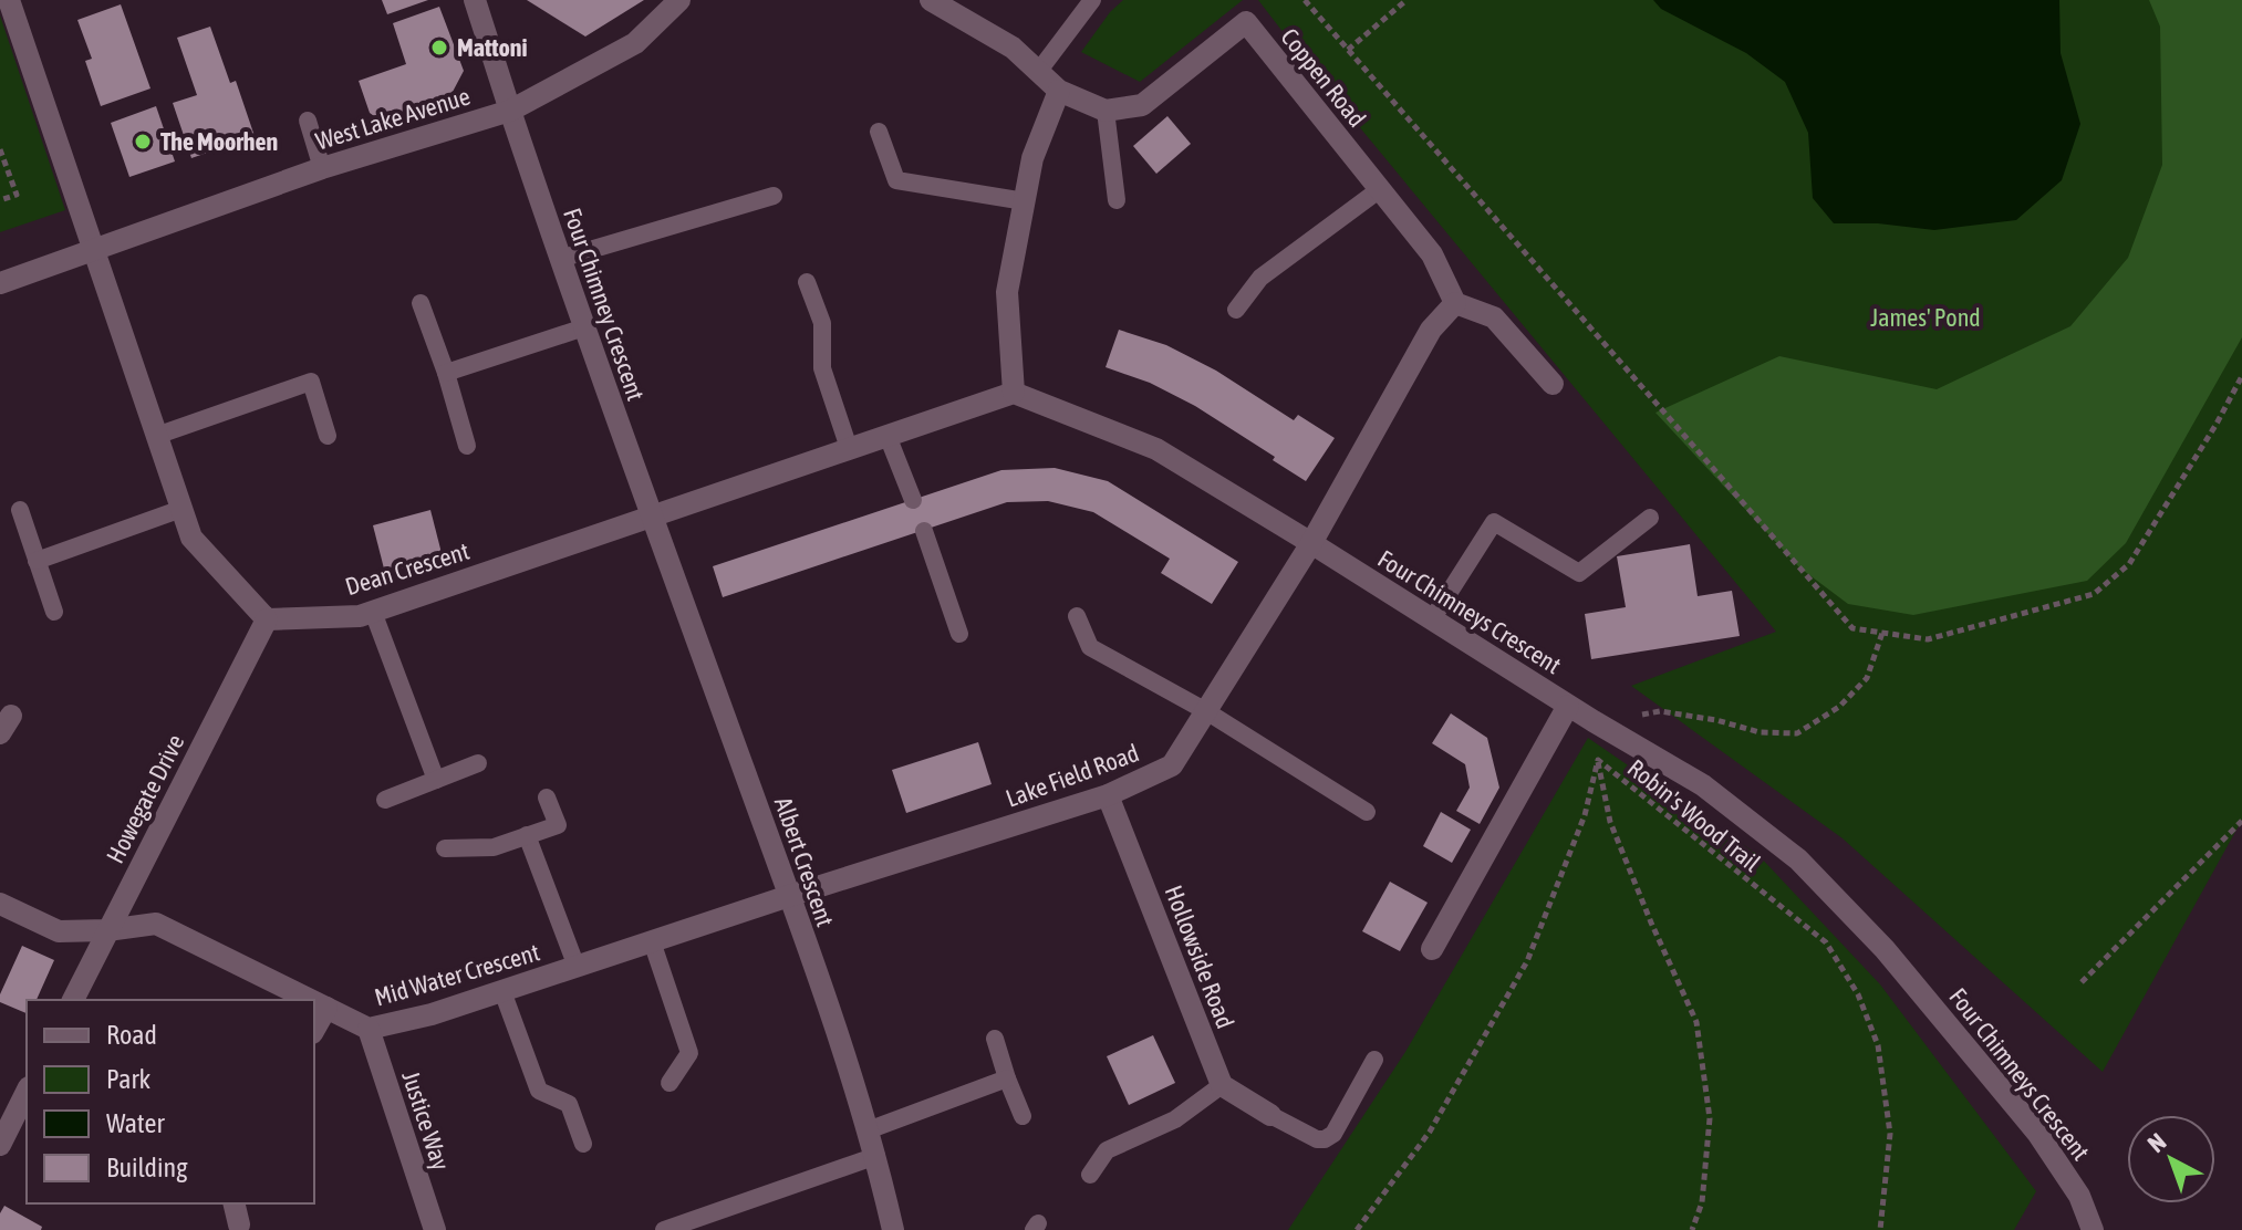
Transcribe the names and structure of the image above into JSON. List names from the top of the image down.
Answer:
{
  "streets": {
    "street": [
      "Coppen Road",
      "West Lake Avenue",
      "Four Chimney Crescent",
      "Dean Crescent",
      "Four Chimneys Crescent",
      "Lake Field Road",
      "Howegate Drive",
      "Albert Crescent",
      "Hollowside Road",
      "Mid Water Crescent",
      "Justice Way"
    ],
    "path": ["Robin's Wood Trail"]
  },
  "crossings": [
    ["West Lake Avenue", "Four Chimney Crescent"],
    ["Four Chimney Crescent", "Dean Crescent"],
    ["Four Chimney Crescent", "Albert Crescent"],
    ["Dean Crescent", "Howegate Drive"],
    ["Dean Crescent", "Albert Crescent"],
    ["Four Chimneys Crescent", "Lake Field Road"],
    ["Lake Field Road", "Albert Crescent"],
    ["Lake Field Road", "Hollowside Road"],
    ["Lake Field Road", "Mid Water Crescent"],
    ["Howegate Drive", "Mid Water Crescent"],
    ["Albert Crescent", "Mid Water Crescent"],
    ["Mid Water Crescent", "Justice Way"]
  ],
  "parks": ["James' Pond"],
  "places": ["Mattoni", "The Moorhen"],
  "legend": [
    "Road",
    "Park",
    "Water",
    "Building"
  ],
  "north": "top left"
}
